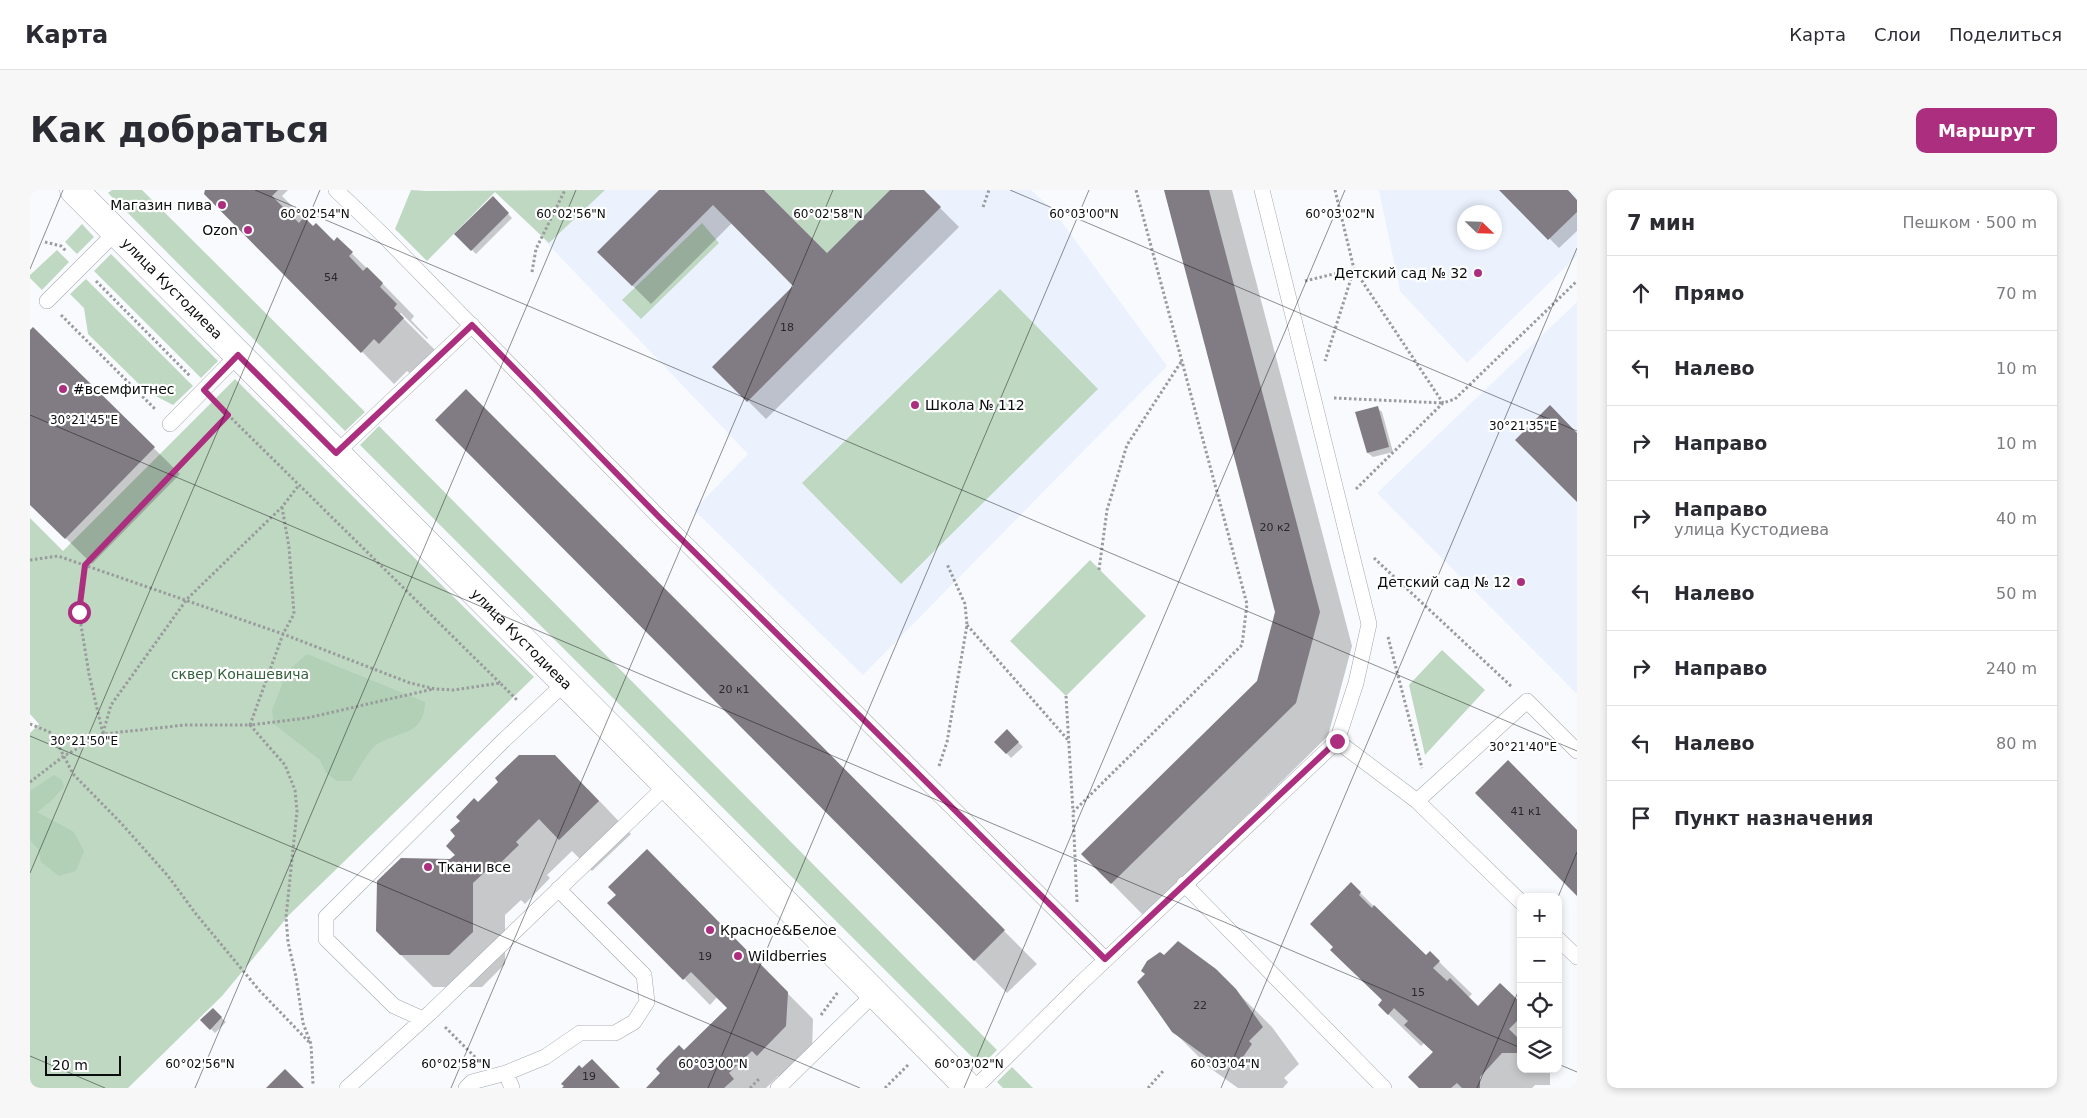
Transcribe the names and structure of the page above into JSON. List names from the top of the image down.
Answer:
{
  "streets": {
    "street": ["улица Кустодиева"]
  },
  "parks": ["сквер Конашевича"],
  "places": [
    "Магазин пива",
    "Ozon",
    "Детский сад № 32",
    "#всемфитнес",
    "Школа № 112",
    "Детский сад № 12",
    "Ткани все",
    "Красное&Белое",
    "Wildberries"
  ],
  "house_numbers": [
    "54",
    "18",
    "20 к2",
    "20 к1",
    "41 к1",
    "19",
    "15",
    "22",
    "19"
  ],
  "scale_bar": "20 m",
  "north": "bottom right",
  "page": {
    "header": "Карта",
    "nav": ["Карта", "Слои", "Поделиться"],
    "buttons": "Маршрут",
    "title": "Как добраться",
    "heading": ["7 мин", "Пешком · 500 m"],
    "list": [
      ["Прямо", "70 m"],
      ["Налево", "10 m"],
      ["Направо", "10 m"],
      ["Направо", "улица Кустодиева", "40 m"],
      ["Налево", "50 m"],
      ["Направо", "240 m"],
      ["Налево", "80 m"],
      "Пункт назначения"
    ],
    "map_buttons": ["+", "−"],
    "scale": "20 m"
  },
  "coordinates": [
    "60°02'54\"N",
    "60°02'56\"N",
    "60°02'58\"N",
    "60°03'00\"N",
    "60°03'02\"N",
    "30°21'45\"E",
    "30°21'35\"E",
    "30°21'50\"E",
    "30°21'40\"E",
    "60°03'04\"N"
  ]
}
